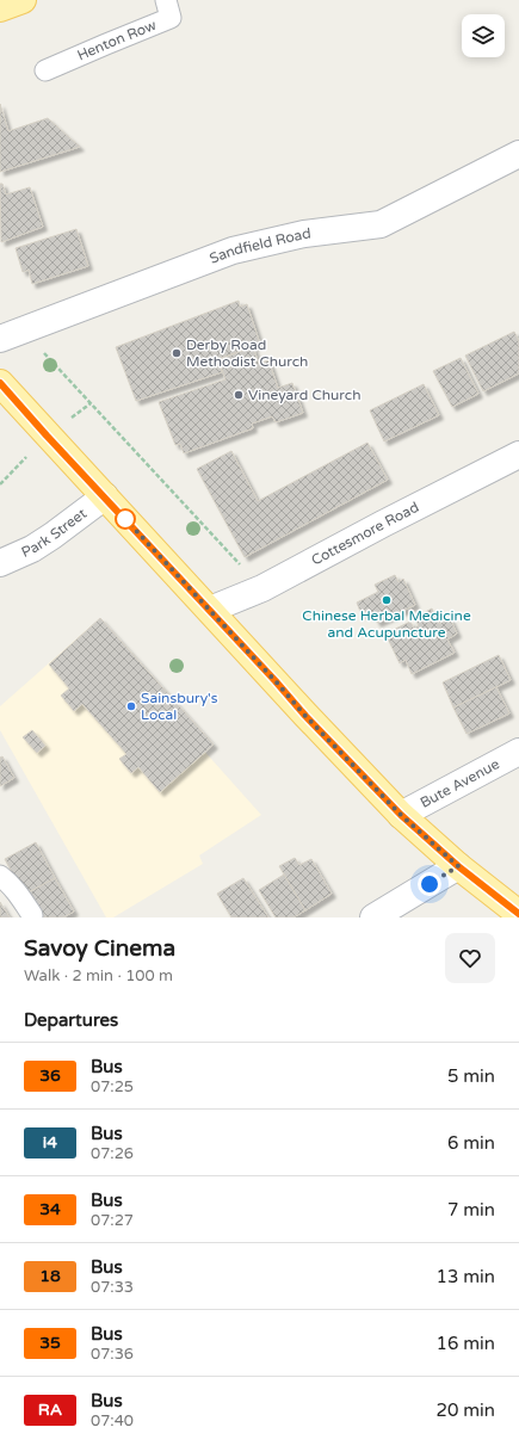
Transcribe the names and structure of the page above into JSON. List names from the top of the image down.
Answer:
{
  "streets": {
    "street": [
      "Sandfield Road",
      "Park Street",
      "Cottesmore Road",
      "Bute Avenue"
    ],
    "lane": ["Henton Row"]
  },
  "places": [
    "Derby Road Methodist Church",
    "Vineyard Church",
    "Chinese Herbal Medicine and Acupuncture",
    "Sainsbury's Local"
  ],
  "lines": ["bus line 36"],
  "page": {
    "heading": [
      ["Savoy Cinema", "Walk · 2 min · 100 m"],
      "Departures"
    ],
    "list": [
      {
        "mark": "36",
        "name": "Bus",
        "note": "07:25",
        "value": "5 min"
      },
      {
        "mark": "i4",
        "name": "Bus",
        "note": "07:26",
        "value": "6 min"
      },
      {
        "mark": "34",
        "name": "Bus",
        "note": "07:27",
        "value": "7 min"
      },
      {
        "mark": "18",
        "name": "Bus",
        "note": "07:33",
        "value": "13 min"
      },
      {
        "mark": "35",
        "name": "Bus",
        "note": "07:36",
        "value": "16 min"
      },
      {
        "mark": "RA",
        "name": "Bus",
        "note": "07:40",
        "value": "20 min"
      }
    ]
  }
}
